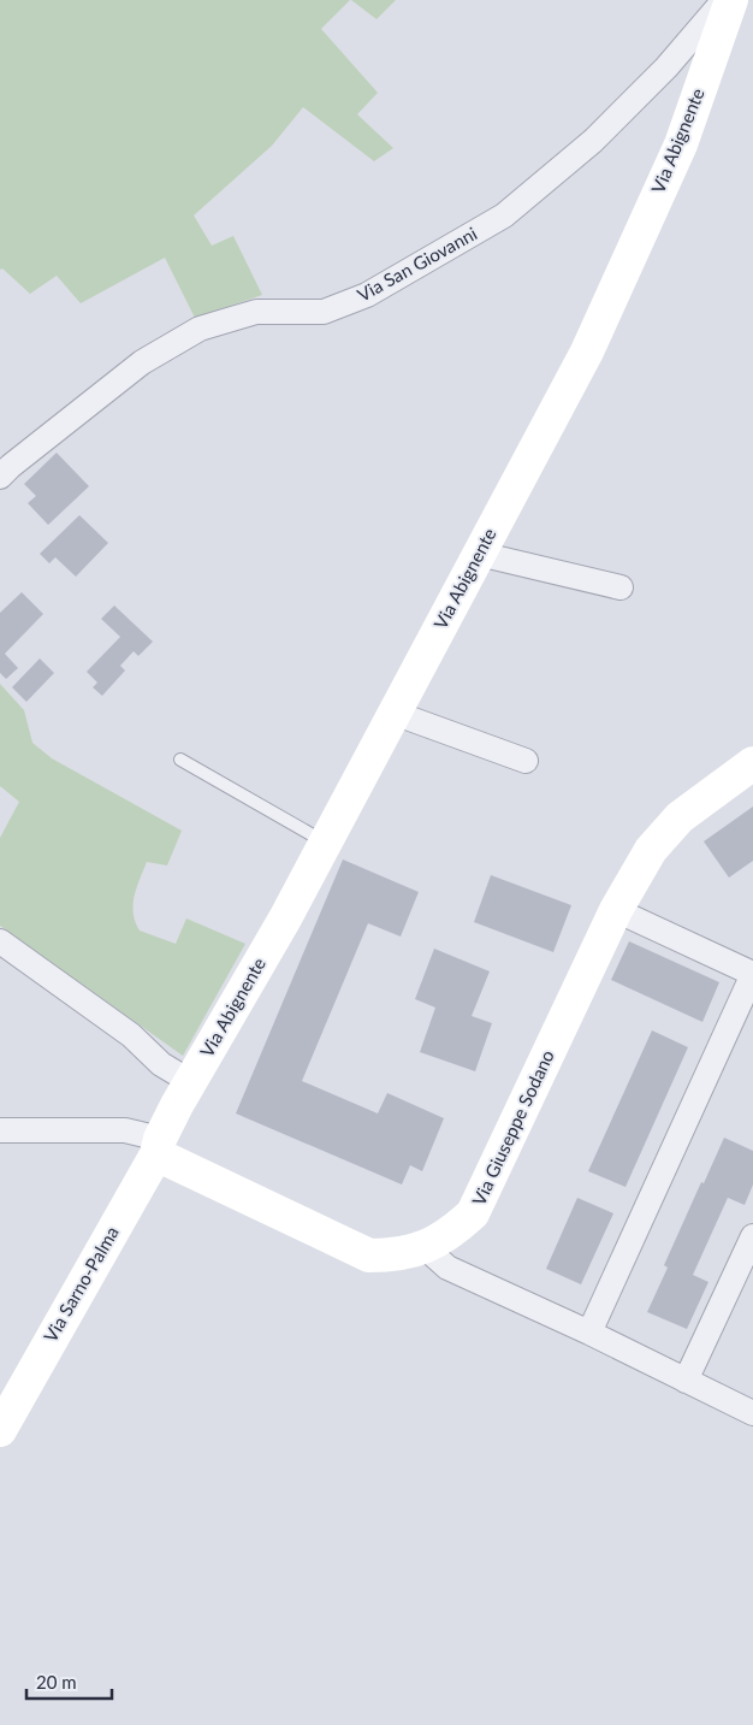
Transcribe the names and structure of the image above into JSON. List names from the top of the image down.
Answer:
{
  "streets": {
    "street": [
      "Via Abignente",
      "Via San Giovanni",
      "Via Giuseppe Sodano",
      "Via Sarno-Palma"
    ]
  },
  "crossings": [
    ["Via Abignente", "Via Giuseppe Sodano"],
    ["Via Abignente", "Via Sarno-Palma"],
    ["Via Giuseppe Sodano", "Via Sarno-Palma"]
  ],
  "scale_bar": "20 m"
}
